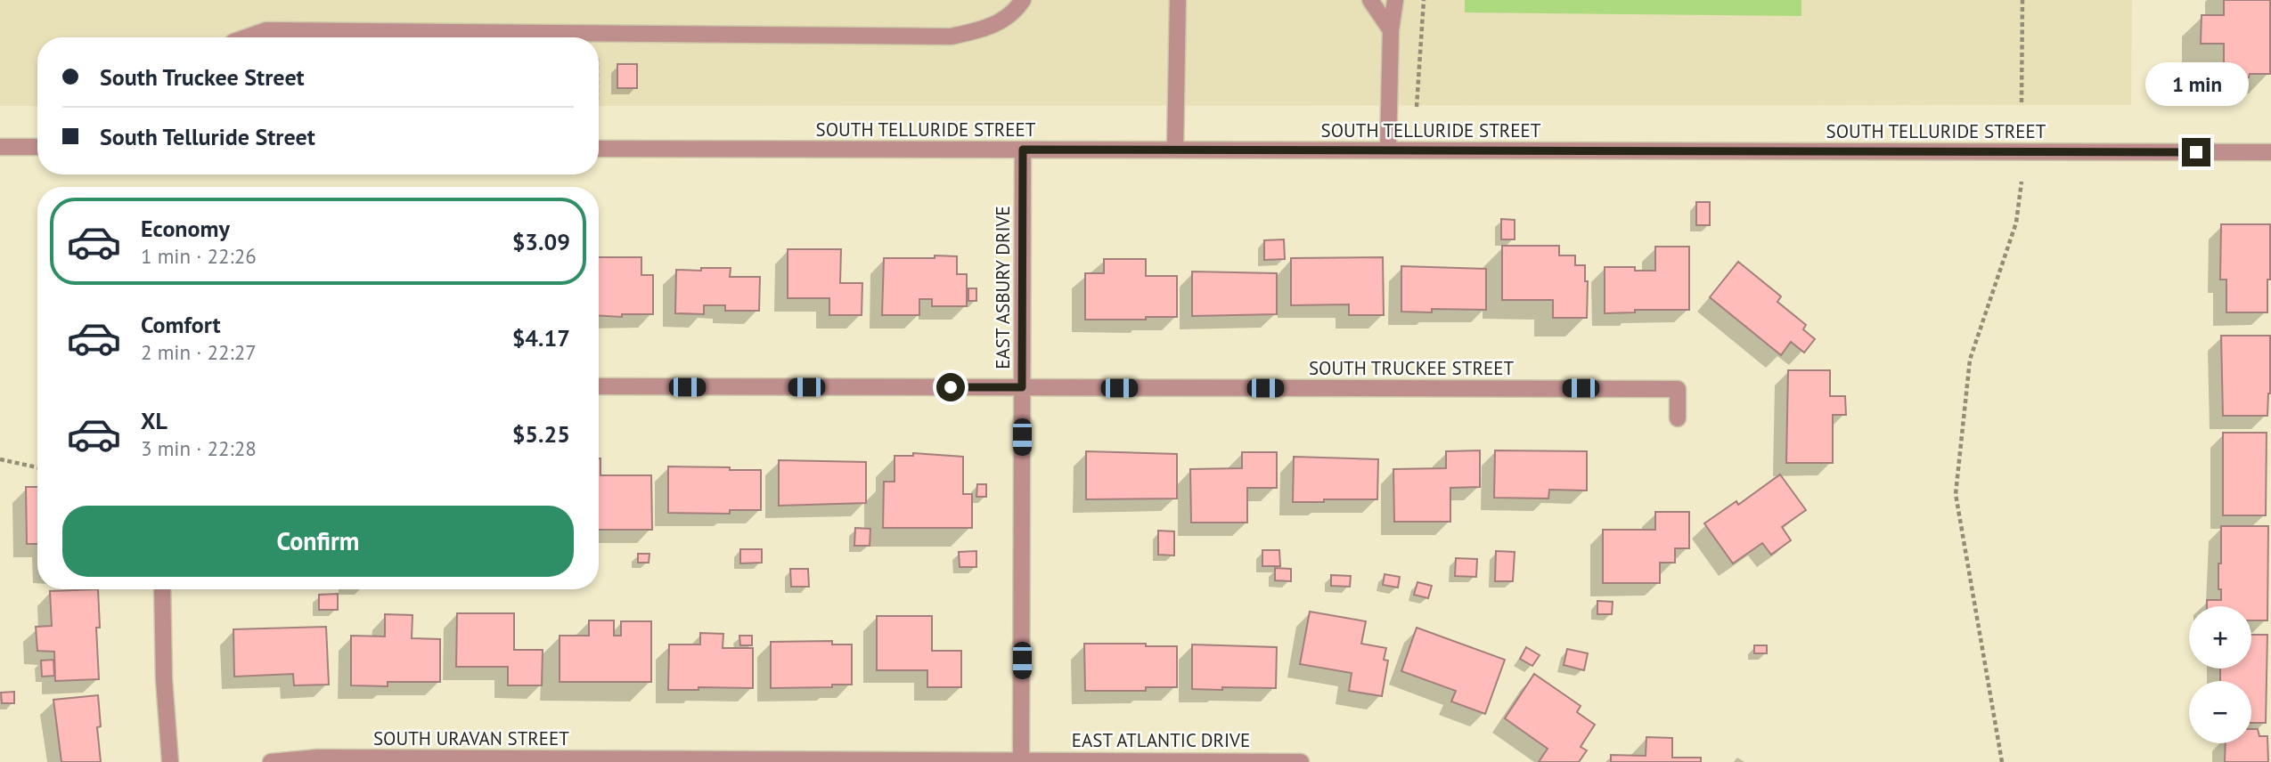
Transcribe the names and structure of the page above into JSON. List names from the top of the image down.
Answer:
{
  "streets": {
    "street": [
      "SOUTH TELLURIDE STREET",
      "EAST ASBURY DRIVE",
      "SOUTH TRUCKEE STREET",
      "SOUTH URAVAN STREET",
      "EAST ATLANTIC DRIVE"
    ]
  },
  "crossings": [
    ["SOUTH TELLURIDE STREET", "EAST ASBURY DRIVE"],
    ["EAST ASBURY DRIVE", "SOUTH TRUCKEE STREET"],
    ["EAST ASBURY DRIVE", "SOUTH URAVAN STREET"],
    ["EAST ASBURY DRIVE", "EAST ATLANTIC DRIVE"],
    ["SOUTH URAVAN STREET", "EAST ATLANTIC DRIVE"]
  ],
  "page": {
    "banner": ["South Truckee Street", "South Telluride Street"],
    "bubble": "1 min",
    "list": [
      {
        "name": "Economy",
        "note": "1 min · 22:26",
        "value": "$3.09"
      },
      {
        "name": "Comfort",
        "note": "2 min · 22:27",
        "value": "$4.17"
      },
      {
        "name": "XL",
        "note": "3 min · 22:28",
        "value": "$5.25"
      }
    ],
    "buttons": "Confirm",
    "map_buttons": ["+", "−"]
  }
}
